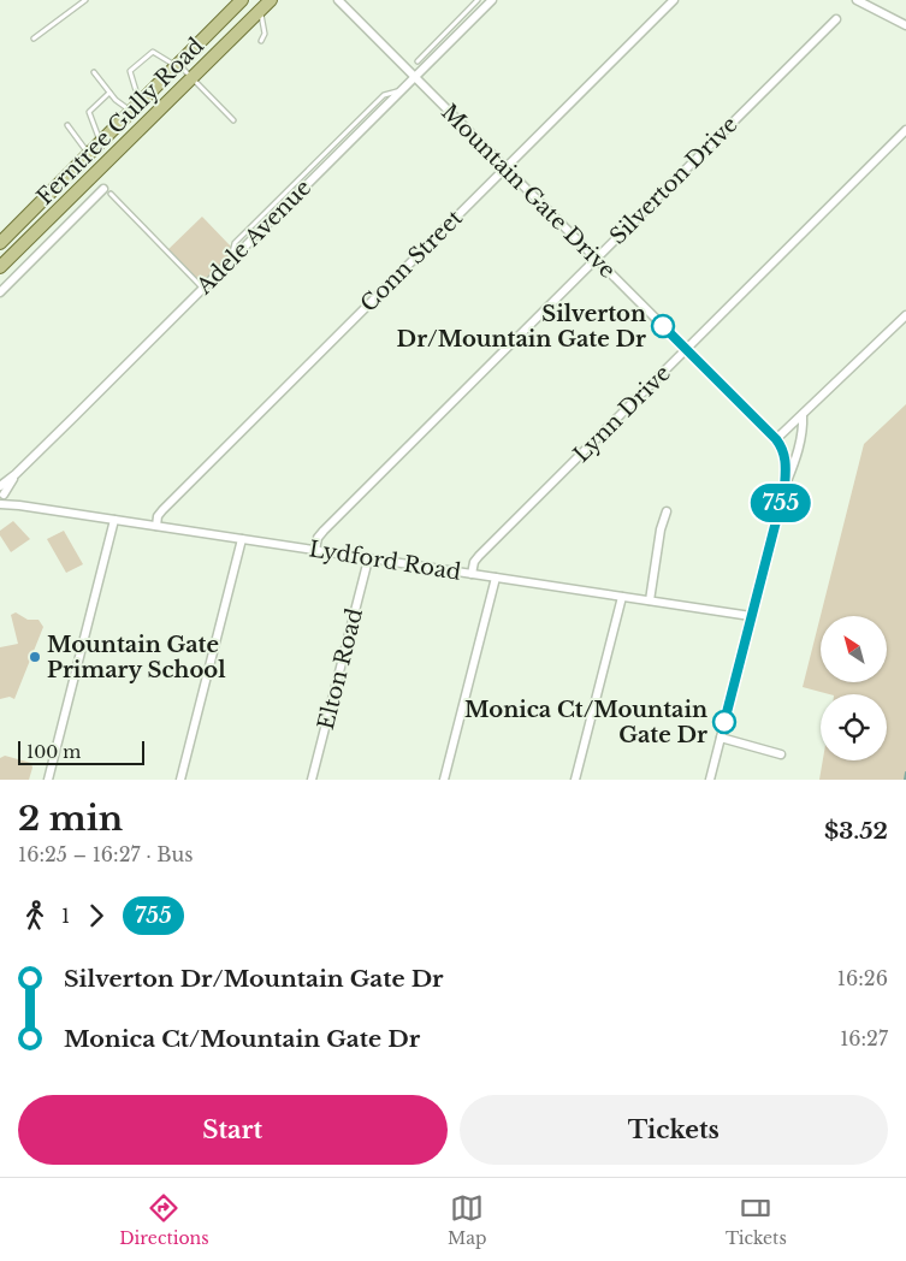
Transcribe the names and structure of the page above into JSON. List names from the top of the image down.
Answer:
{
  "streets": {
    "main road": ["Ferntree Gully Road"],
    "street": [
      "Silverton Drive",
      "Mountain Gate Drive",
      "Adele Avenue",
      "Conn Street",
      "Lynn Drive",
      "Lydford Road",
      "Elton Road"
    ]
  },
  "crossings": [
    ["Silverton Drive", "Mountain Gate Drive"],
    ["Silverton Drive", "Lydford Road"],
    ["Mountain Gate Drive", "Adele Avenue"],
    ["Mountain Gate Drive", "Conn Street"],
    ["Mountain Gate Drive", "Lynn Drive"],
    ["Mountain Gate Drive", "Lydford Road"],
    ["Adele Avenue", "Lydford Road"],
    ["Conn Street", "Lydford Road"],
    ["Lynn Drive", "Lydford Road"],
    ["Lydford Road", "Elton Road"]
  ],
  "places": ["Silverton Dr/Mountain Gate Dr", "Mountain Gate Primary School", "Monica Ct/Mountain Gate Dr"],
  "lines": ["bus line 755"],
  "scale_bar": "100 m",
  "north": "top left",
  "page": {
    "on_map": "755",
    "scale": "100 m",
    "heading": ["2 min", "16:25 – 16:27 · Bus", "$3.52"],
    "legs": ["1", "755"],
    "list": [
      {
        "name": "Silverton Dr/Mountain Gate Dr",
        "value": "16:26"
      },
      {
        "name": "Monica Ct/Mountain Gate Dr",
        "value": "16:27"
      }
    ],
    "buttons": ["Start", "Tickets"],
    "tabs": ["Directions", "Map", "Tickets"]
  }
}
